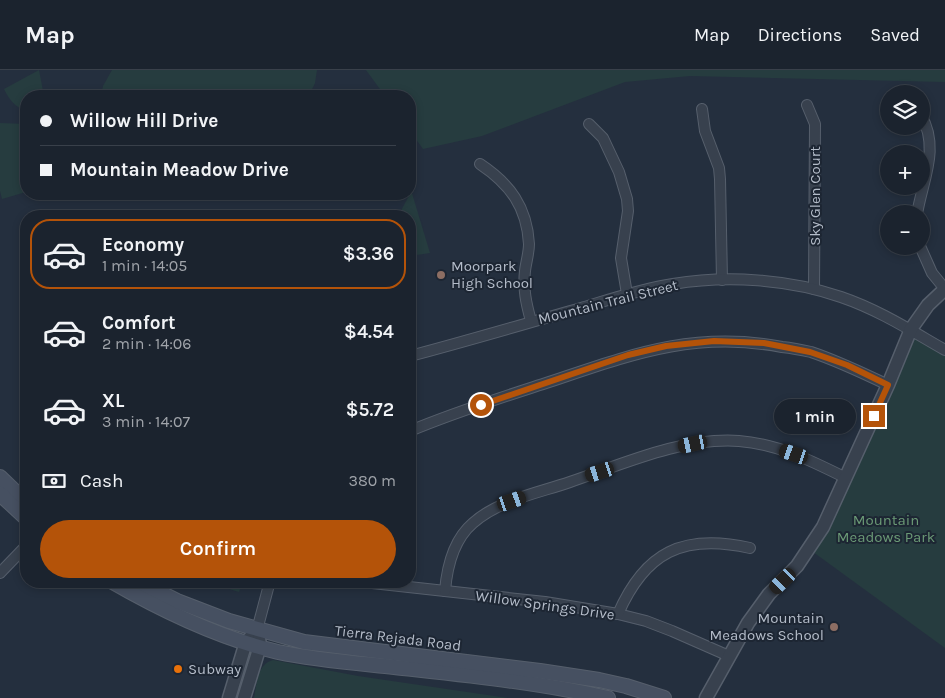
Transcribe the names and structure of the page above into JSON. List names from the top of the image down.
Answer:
{
  "streets": {
    "main road": ["Tierra Rejada Road"],
    "street": ["Sky Glen Court", "Mountain Trail Street", "Willow Springs Drive"]
  },
  "crossings": [
    ["Sky Glen Court", "Mountain Trail Street"]
  ],
  "parks": ["Mountain Meadows Park"],
  "places": ["Moorpark High School", "Mountain Meadows School", "Subway"],
  "page": {
    "header": "Map",
    "nav": ["Map", "Directions", "Saved"],
    "map_buttons": ["+", "−"],
    "banner": ["Willow Hill Drive", "Mountain Meadow Drive"],
    "list": [
      {
        "name": "Economy",
        "note": "1 min · 14:05",
        "value": "$3.36"
      },
      {
        "name": "Comfort",
        "note": "2 min · 14:06",
        "value": "$4.54"
      },
      {
        "name": "XL",
        "note": "3 min · 14:07",
        "value": "$5.72"
      }
    ],
    "bubble": "1 min",
    "pay": ["Cash", "380 m"],
    "buttons": "Confirm"
  }
}
